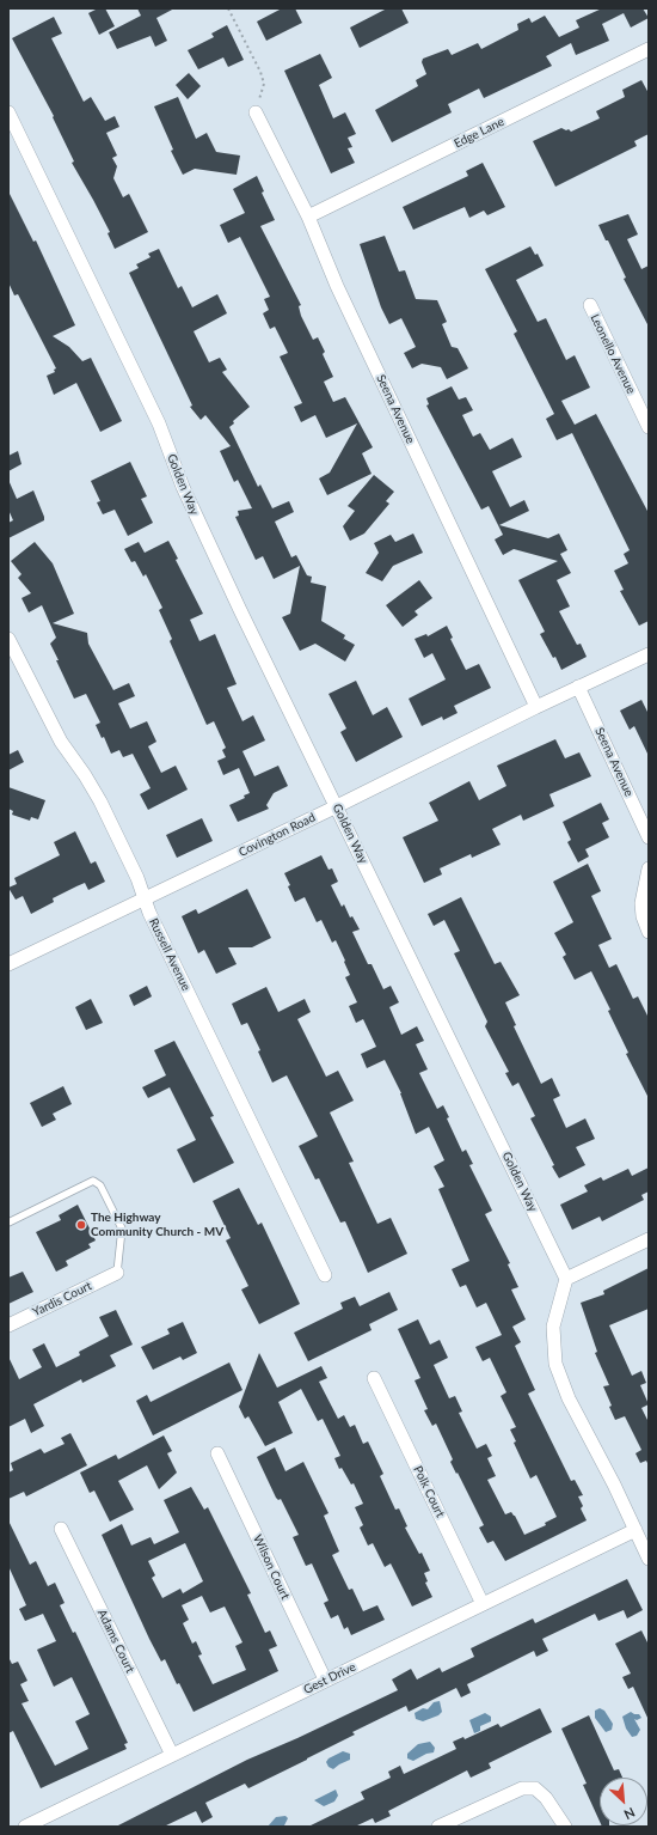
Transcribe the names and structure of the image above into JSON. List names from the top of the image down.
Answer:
{
  "streets": {
    "street": [
      "Edge Lane",
      "Leonello Avenue",
      "Seena Avenue",
      "Golden Way",
      "Covington Road",
      "Russell Avenue",
      "Yardis Court",
      "Polk Court",
      "Wilson Court",
      "Adams Court",
      "Gest Drive"
    ]
  },
  "crossings": [
    ["Edge Lane", "Seena Avenue"],
    ["Seena Avenue", "Covington Road"],
    ["Golden Way", "Covington Road"],
    ["Covington Road", "Russell Avenue"],
    ["Polk Court", "Gest Drive"],
    ["Wilson Court", "Gest Drive"],
    ["Adams Court", "Gest Drive"]
  ],
  "places": ["The Highway Community Church - MV"],
  "north": "bottom right"
}
